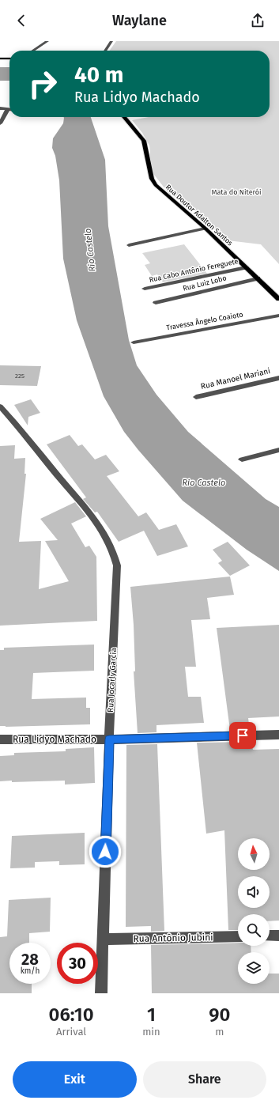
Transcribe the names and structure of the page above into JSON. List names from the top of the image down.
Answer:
{
  "streets": {
    "main road": ["Rua Doutor Adalton Santos"],
    "street": [
      "Rua Cabo Antônio Fereguete",
      "Rua Luiz Lobo",
      "Travessa Ângelo Coaioto",
      "Rua Manoel Mariani",
      "Rua Jocarly Garcia",
      "Rua Lidyo Machado",
      "Rua Antônio Jubini"
    ]
  },
  "crossings": [
    ["Rua Doutor Adalton Santos", "Rua Cabo Antônio Fereguete"],
    ["Rua Doutor Adalton Santos", "Rua Luiz Lobo"],
    ["Rua Jocarly Garcia", "Rua Lidyo Machado"],
    ["Rua Jocarly Garcia", "Rua Antônio Jubini"]
  ],
  "water": ["Rio Castelo"],
  "parks": ["Mata do Niterói"],
  "house_numbers": ["225"],
  "north": "top",
  "page": {
    "header": "Waylane",
    "turn": ["40 m", "Rua Lidyo Machado"],
    "speed": "28 km/h",
    "limit": "30",
    "eta": [
      "06:10",
      "Arrival",
      "1",
      "min",
      "90",
      "m"
    ],
    "buttons": ["Exit", "Share"]
  }
}
